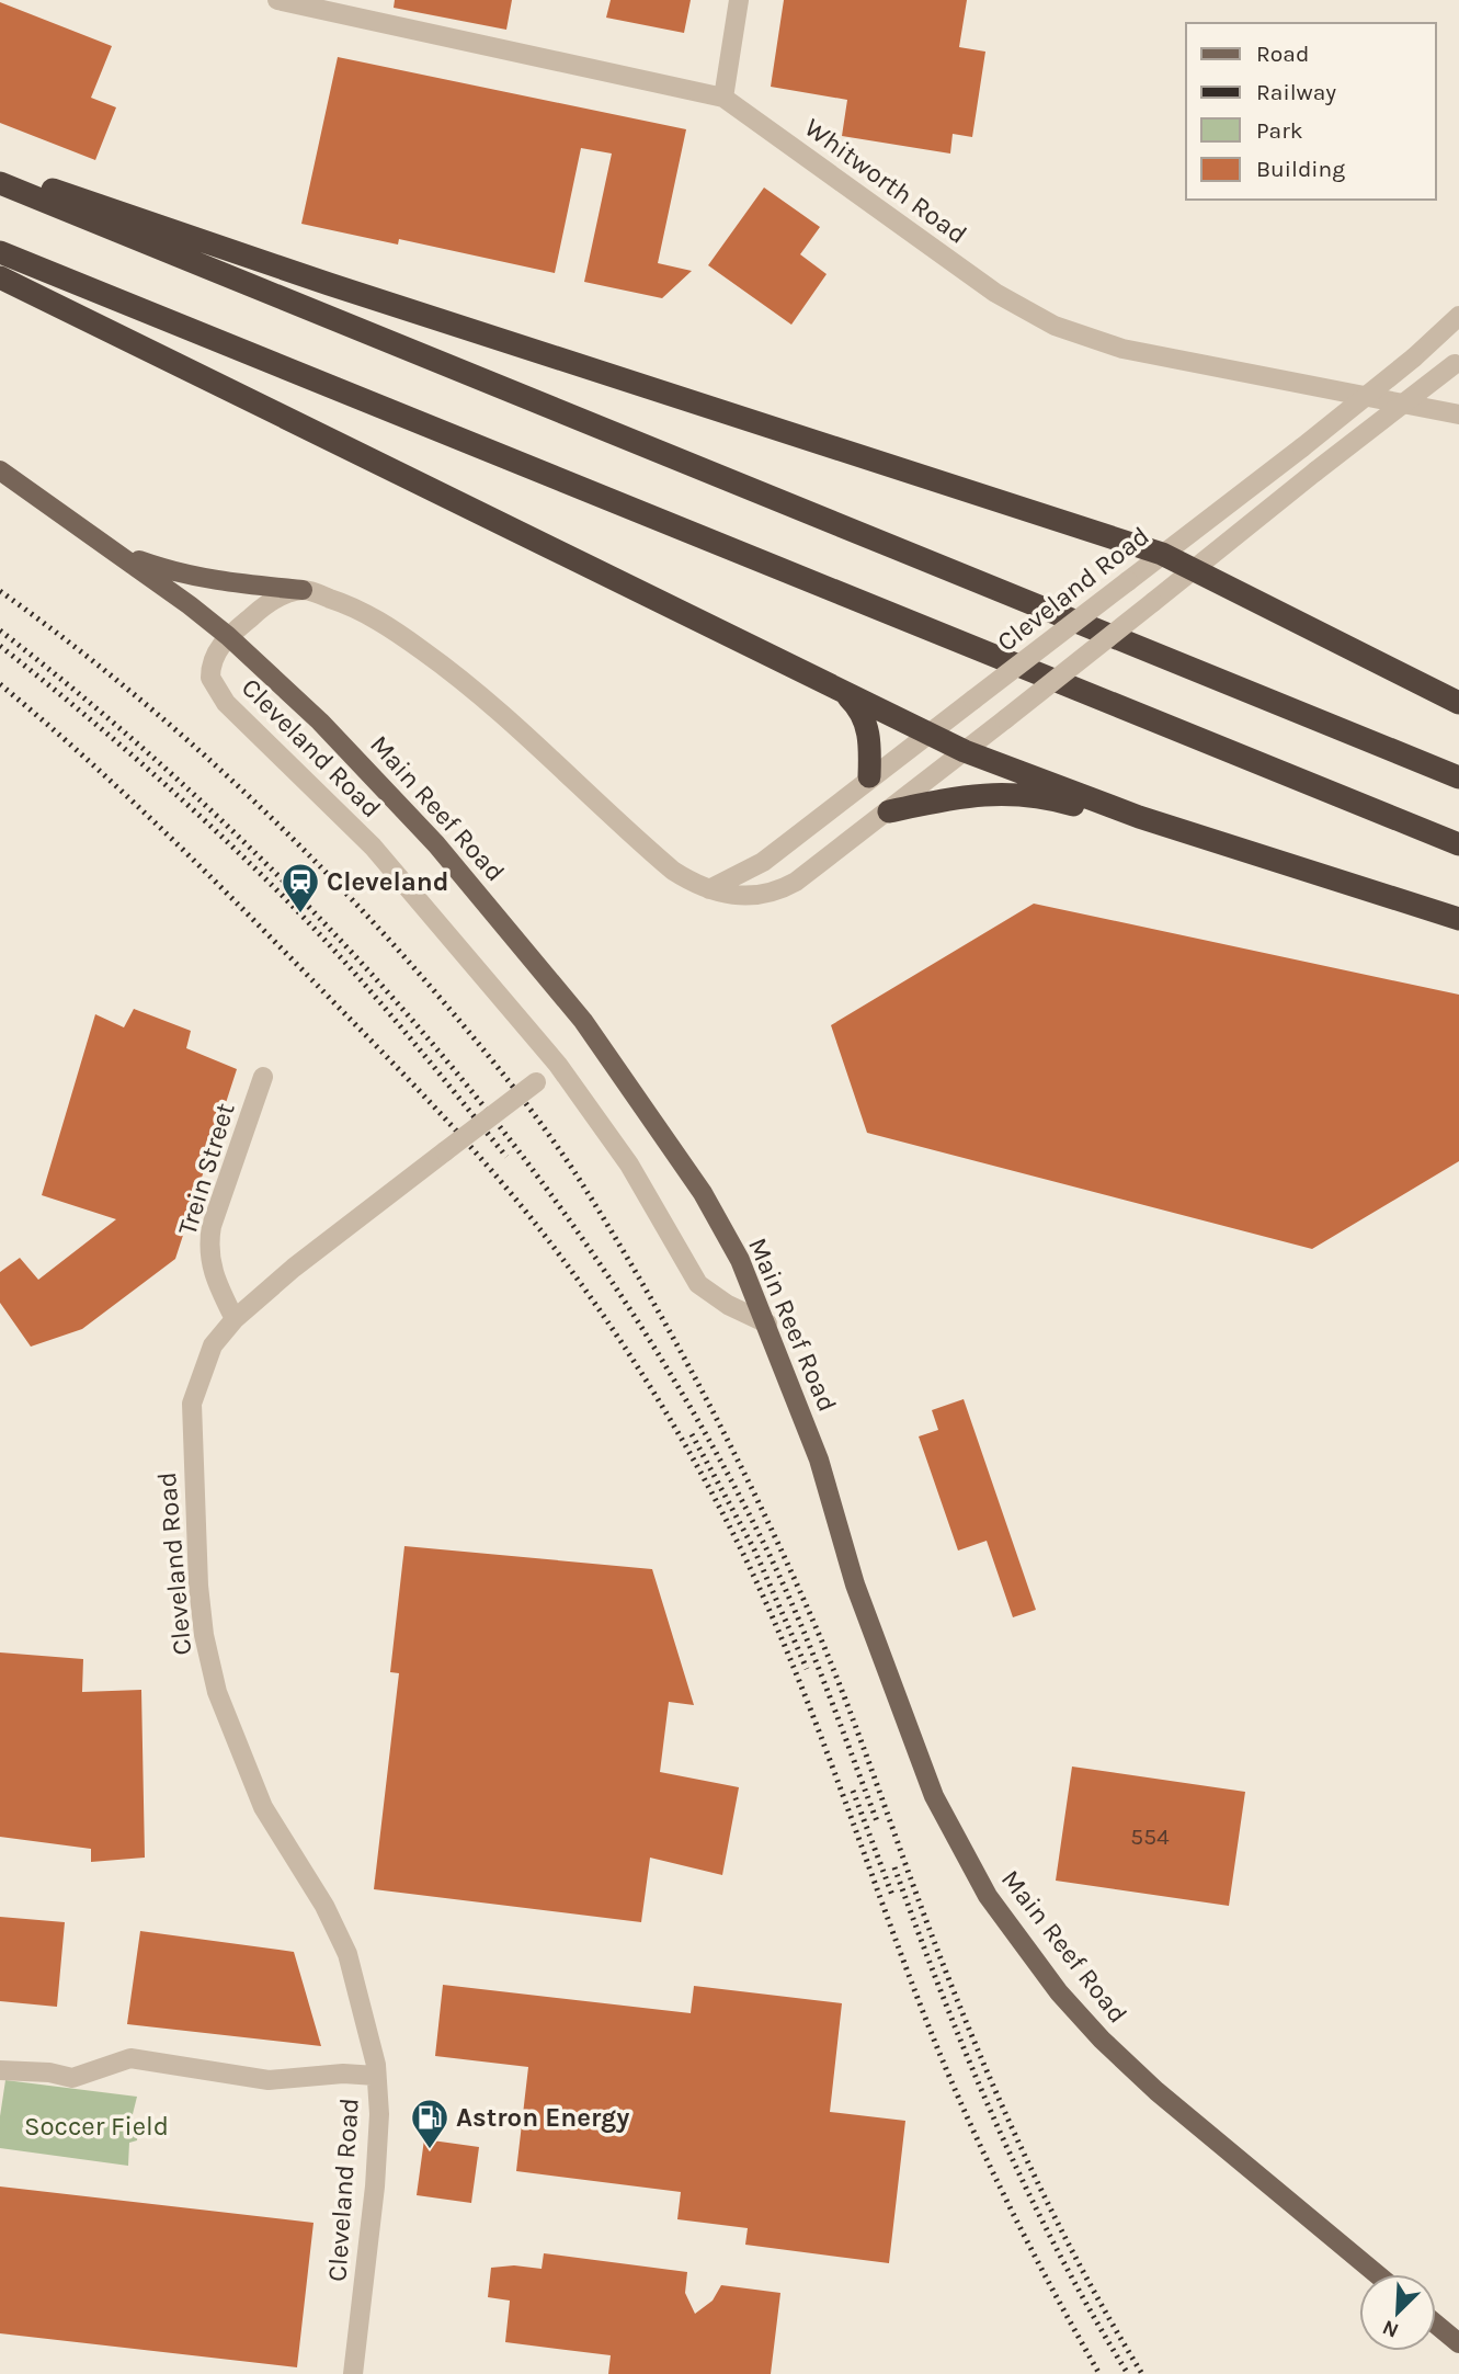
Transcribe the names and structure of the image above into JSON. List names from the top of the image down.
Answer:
{
  "streets": {
    "main road": ["Main Reef Road"],
    "street": ["Whitworth Road", "Cleveland Road", "Trein Street"]
  },
  "crossings": [
    ["Cleveland Road", "Main Reef Road"],
    ["Cleveland Road", "Trein Street"]
  ],
  "parks": ["Soccer Field"],
  "places": {
    "station": ["Cleveland"],
    "fuel station": ["Astron Energy"]
  },
  "house_numbers": ["554"],
  "legend": [
    "Road",
    "Railway",
    "Park",
    "Building"
  ],
  "north": "bottom left"
}
